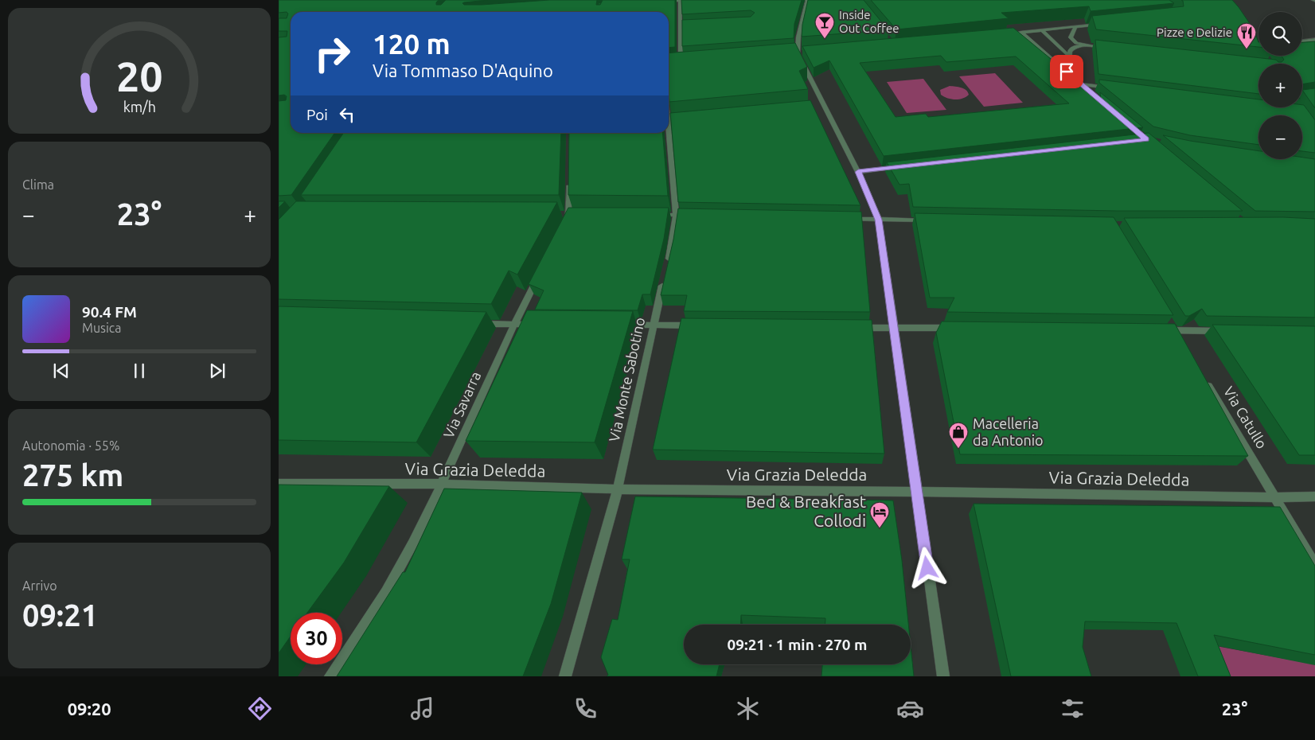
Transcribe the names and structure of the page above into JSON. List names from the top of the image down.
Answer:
{
  "streets": {
    "street": [
      "Via Monte Sabotino",
      "Via Savarra",
      "Via Catullo",
      "Via Grazia Deledda"
    ]
  },
  "crossings": [
    ["Via Monte Sabotino", "Via Grazia Deledda"],
    ["Via Savarra", "Via Grazia Deledda"],
    ["Via Catullo", "Via Grazia Deledda"]
  ],
  "places": {
    "bar": ["Inside Out Coffee"],
    "restaurant": ["Pizze e Delizie"],
    "shop": ["Macelleria da Antonio"],
    "hotel": ["Bed & Breakfast Collodi"]
  },
  "page": {
    "map_buttons": ["+", "−"],
    "turn": ["120 m", "Via Tommaso D'Aquino"],
    "then": "Poi",
    "tile": [
      "Clima",
      ["Autonomia · 55%", "275 km"],
      ["Arrivo", "09:21"]
    ],
    "heat": ["−", "23°", "+"],
    "song": ["90.4 FM", "Musica"],
    "limit": "30",
    "trip": "09:21 · 1 min · 270 m",
    "tabs": ["09:20", "23°"],
    "gauge": ["20", "km/h"]
  }
}
